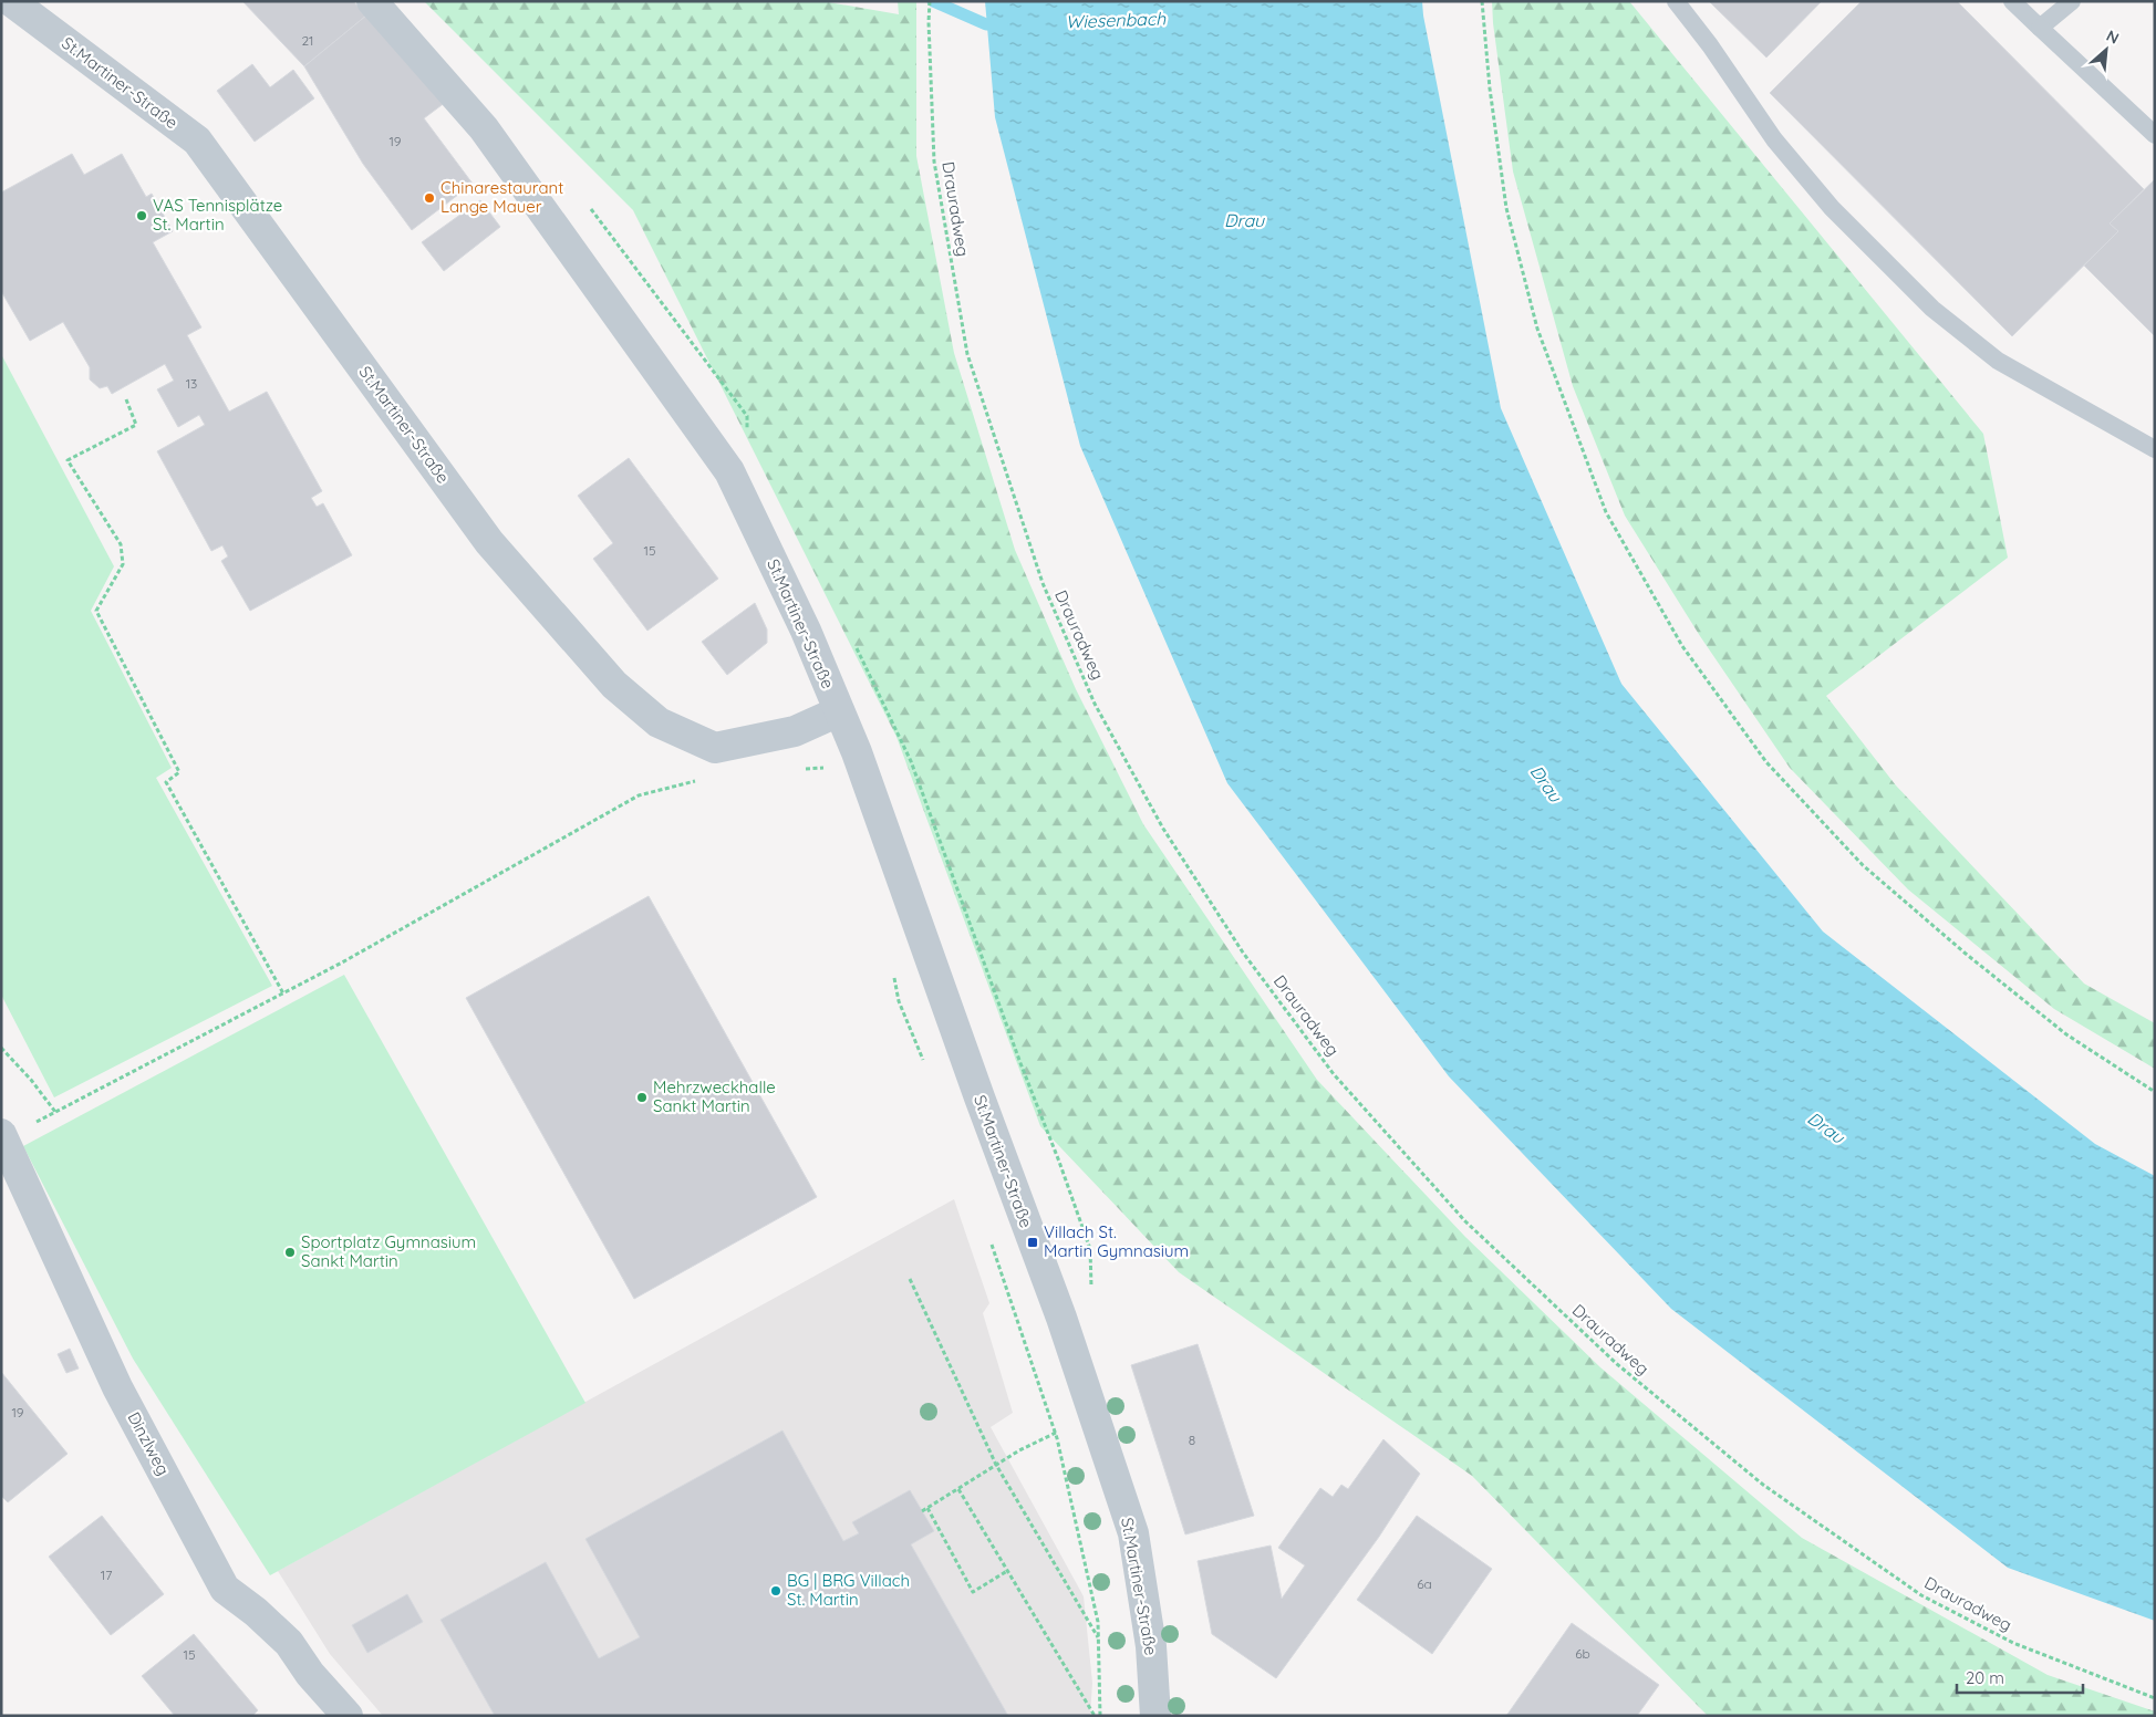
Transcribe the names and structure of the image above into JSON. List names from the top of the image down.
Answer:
{
  "streets": {
    "street": ["St.Martiner-Straße", "Dinzlweg"],
    "path": ["Drauradweg"]
  },
  "water": ["Wiesenbach", "Drau"],
  "places": {
    "other": [
      "Chinarestaurant Lange Mauer",
      "VAS Tennisplätze St. Martin",
      "Mehrzweckhalle Sankt Martin",
      "Sportplatz Gymnasium Sankt Martin",
      "BG | BRG Villach St. Martin"
    ],
    "transit": ["Villach St. Martin Gymnasium"]
  },
  "house_numbers": [
    "21",
    "19",
    "13",
    "15",
    "19",
    "8",
    "17",
    "6a",
    "6b",
    "15"
  ],
  "scale_bar": "20 m",
  "north": "top right"
}
